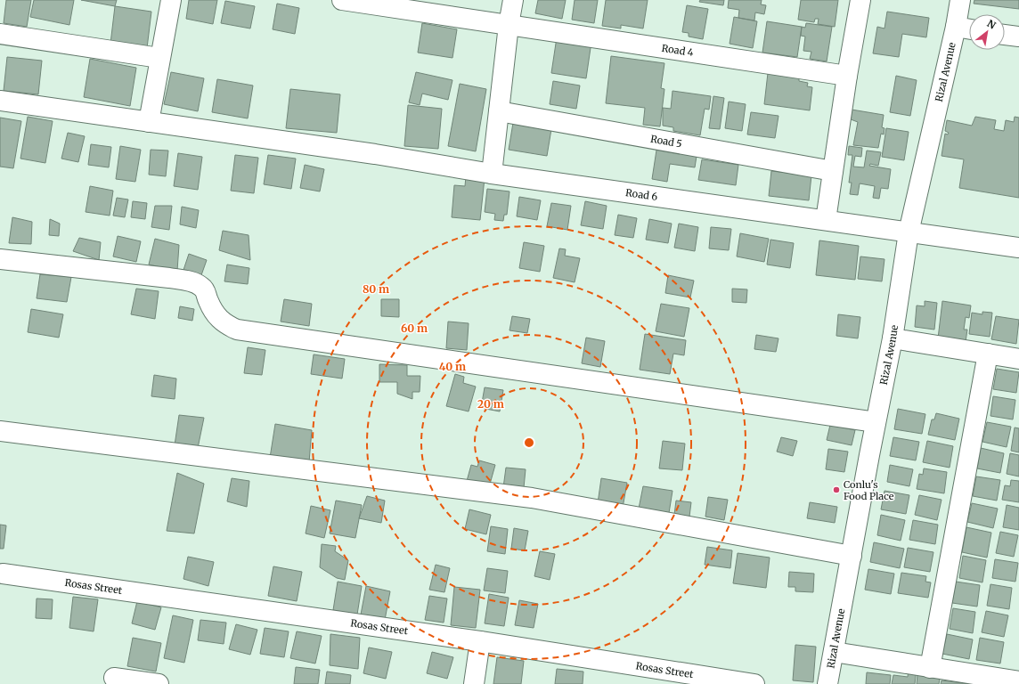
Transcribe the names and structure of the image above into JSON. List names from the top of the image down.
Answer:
{
  "streets": {
    "street": [
      "Road 4",
      "Rizal Avenue",
      "Road 5",
      "Road 6",
      "Rosas Street"
    ]
  },
  "crossings": [
    ["Rizal Avenue", "Road 6"]
  ],
  "places": ["Conlu's Food Place"],
  "north": "top right",
  "rings": [
    "80 m",
    "60 m",
    "40 m",
    "20 m"
  ]
}
